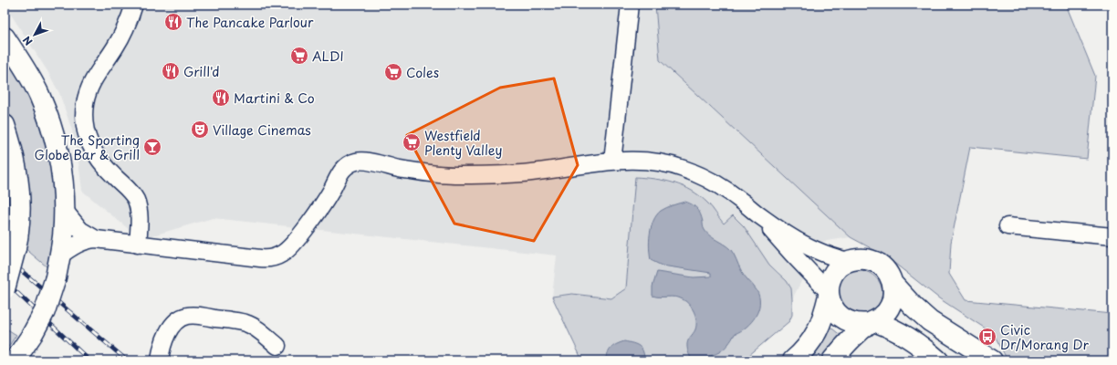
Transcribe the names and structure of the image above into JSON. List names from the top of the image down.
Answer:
{
  "places": {
    "restaurant": ["The Pancake Parlour", "Grill'd", "Martini & Co"],
    "supermarket": ["ALDI", "Coles", "Westfield Plenty Valley"],
    "theatre": ["Village Cinemas"],
    "bar": ["The Sporting Globe Bar & Grill"],
    "bus stop": ["Civic Dr/Morang Dr"]
  },
  "north": "bottom left"
}
